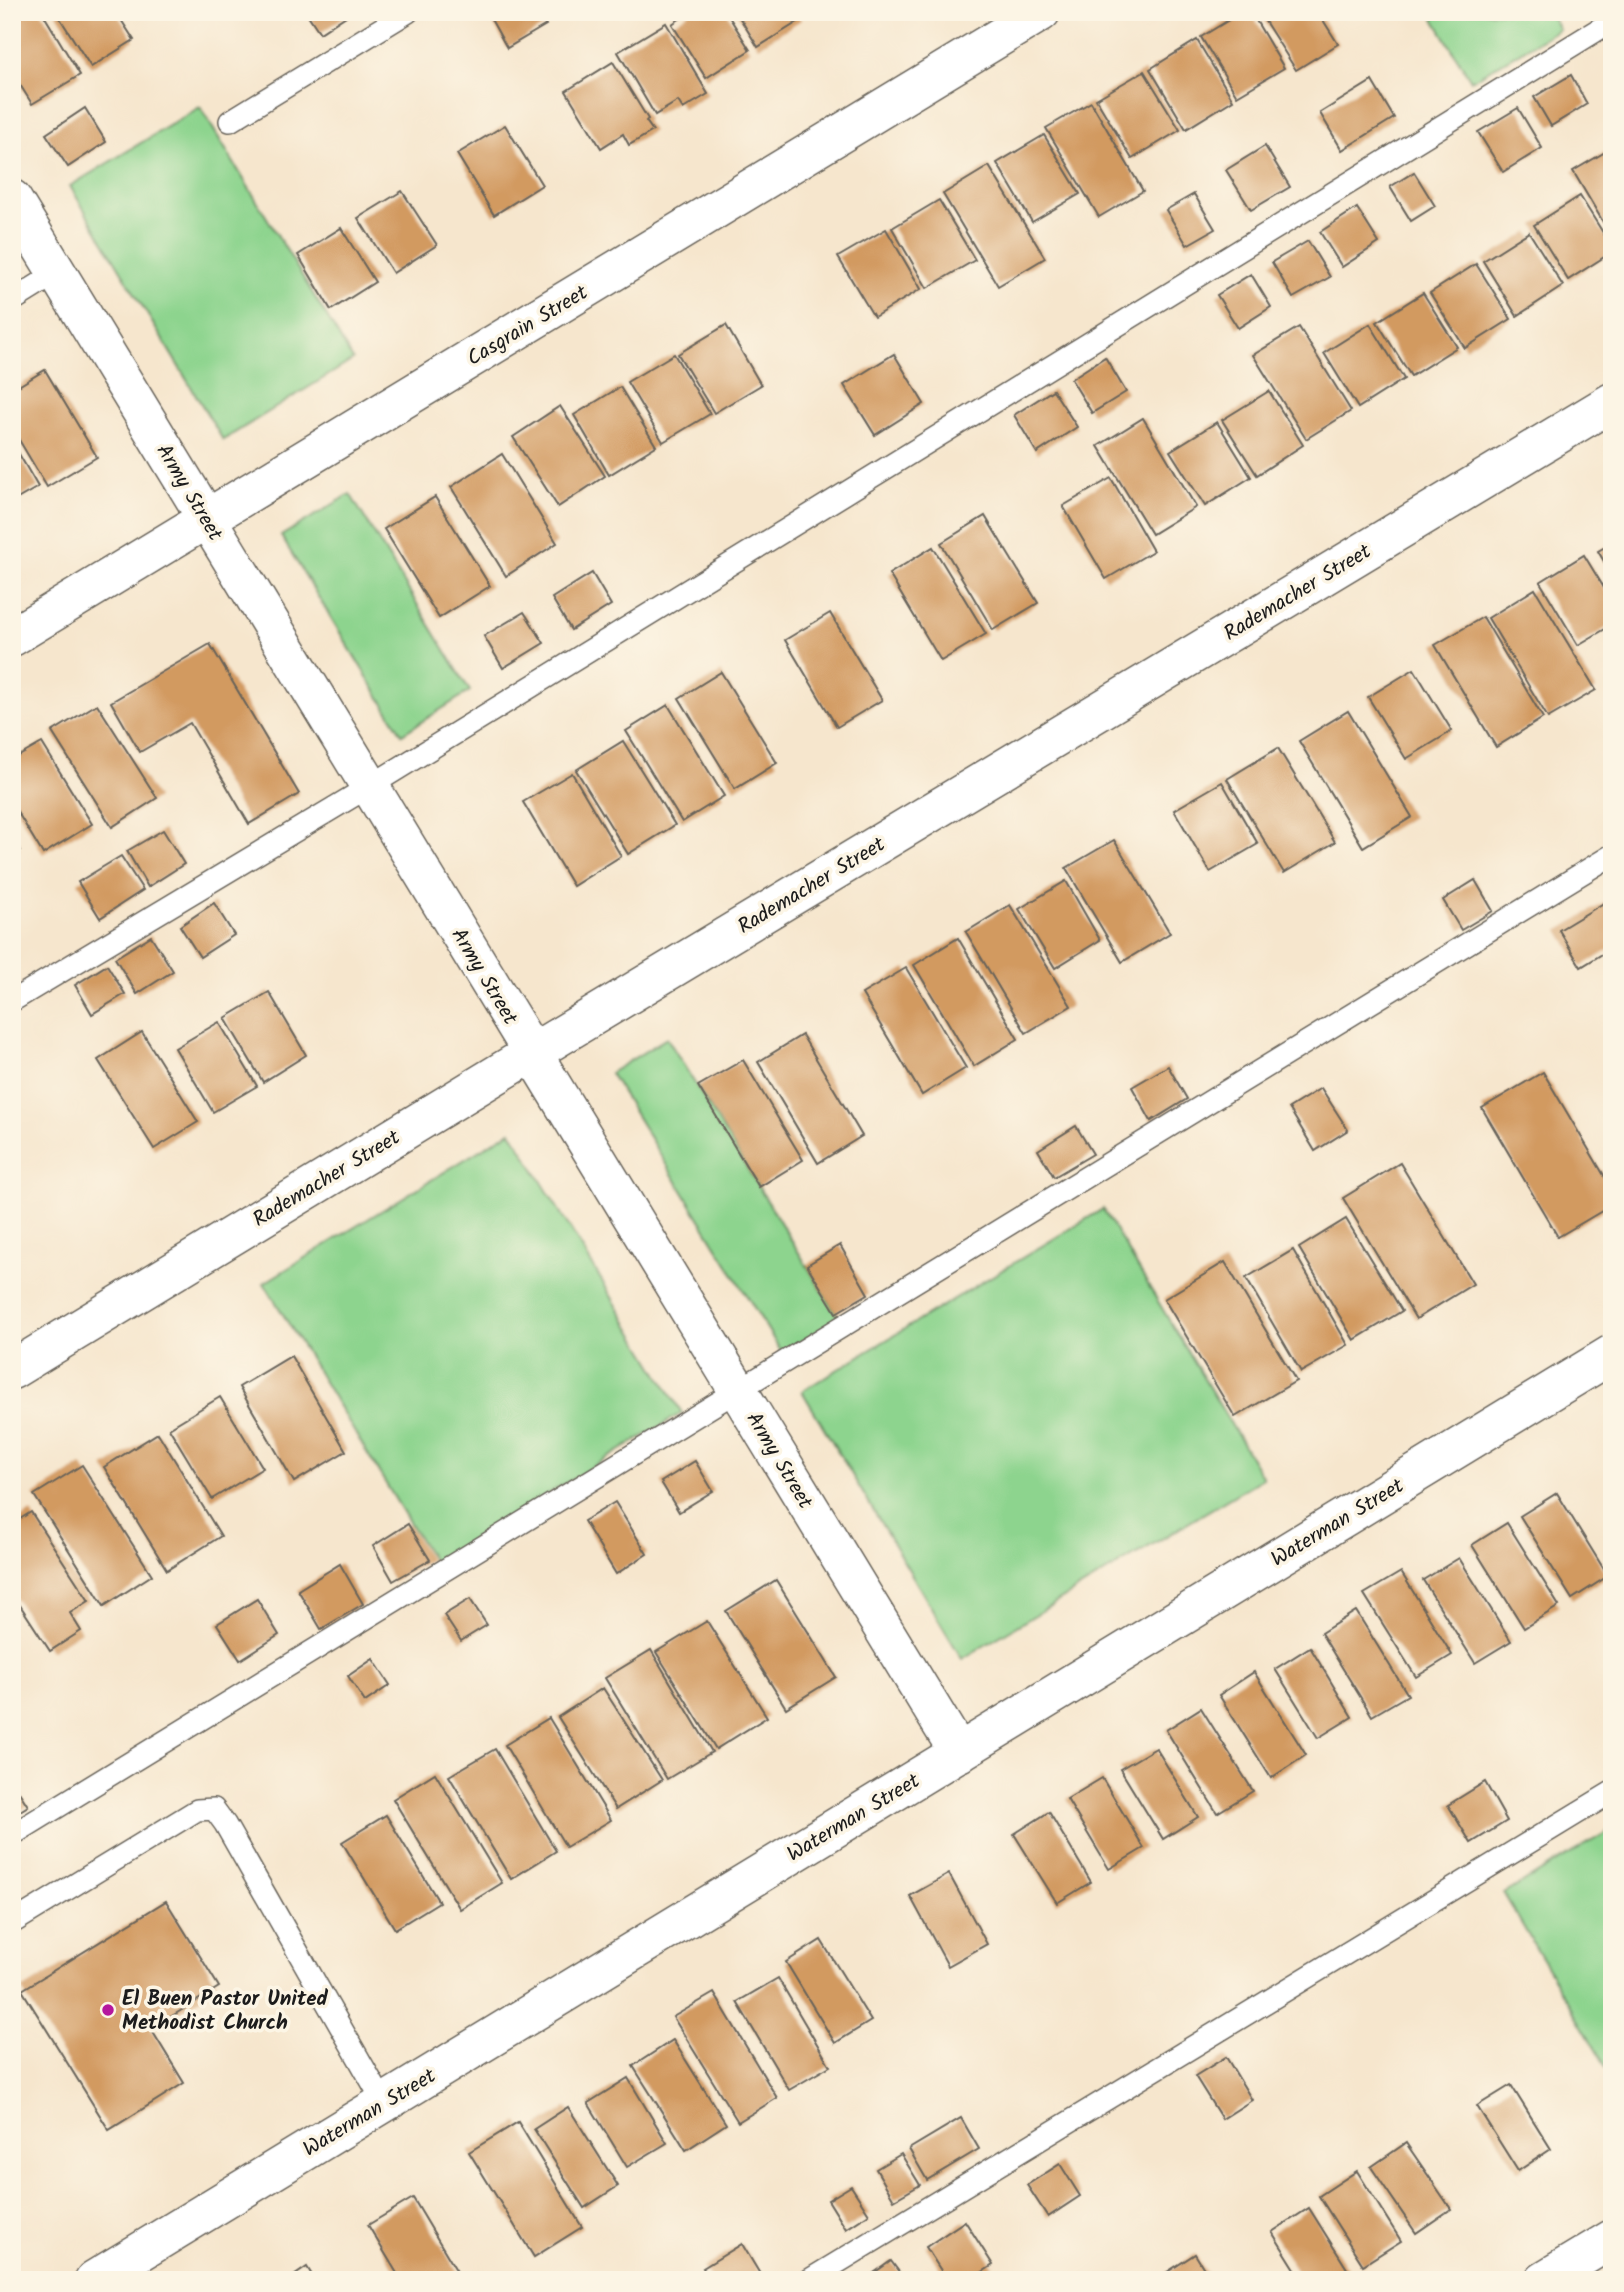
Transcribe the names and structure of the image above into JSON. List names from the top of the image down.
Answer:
{
  "streets": {
    "street": [
      "Casgrain Street",
      "Army Street",
      "Rademacher Street",
      "Waterman Street"
    ]
  },
  "crossings": [
    ["Casgrain Street", "Army Street"],
    ["Army Street", "Rademacher Street"],
    ["Army Street", "Waterman Street"]
  ],
  "places": ["El Buen Pastor United Methodist Church"]
}
